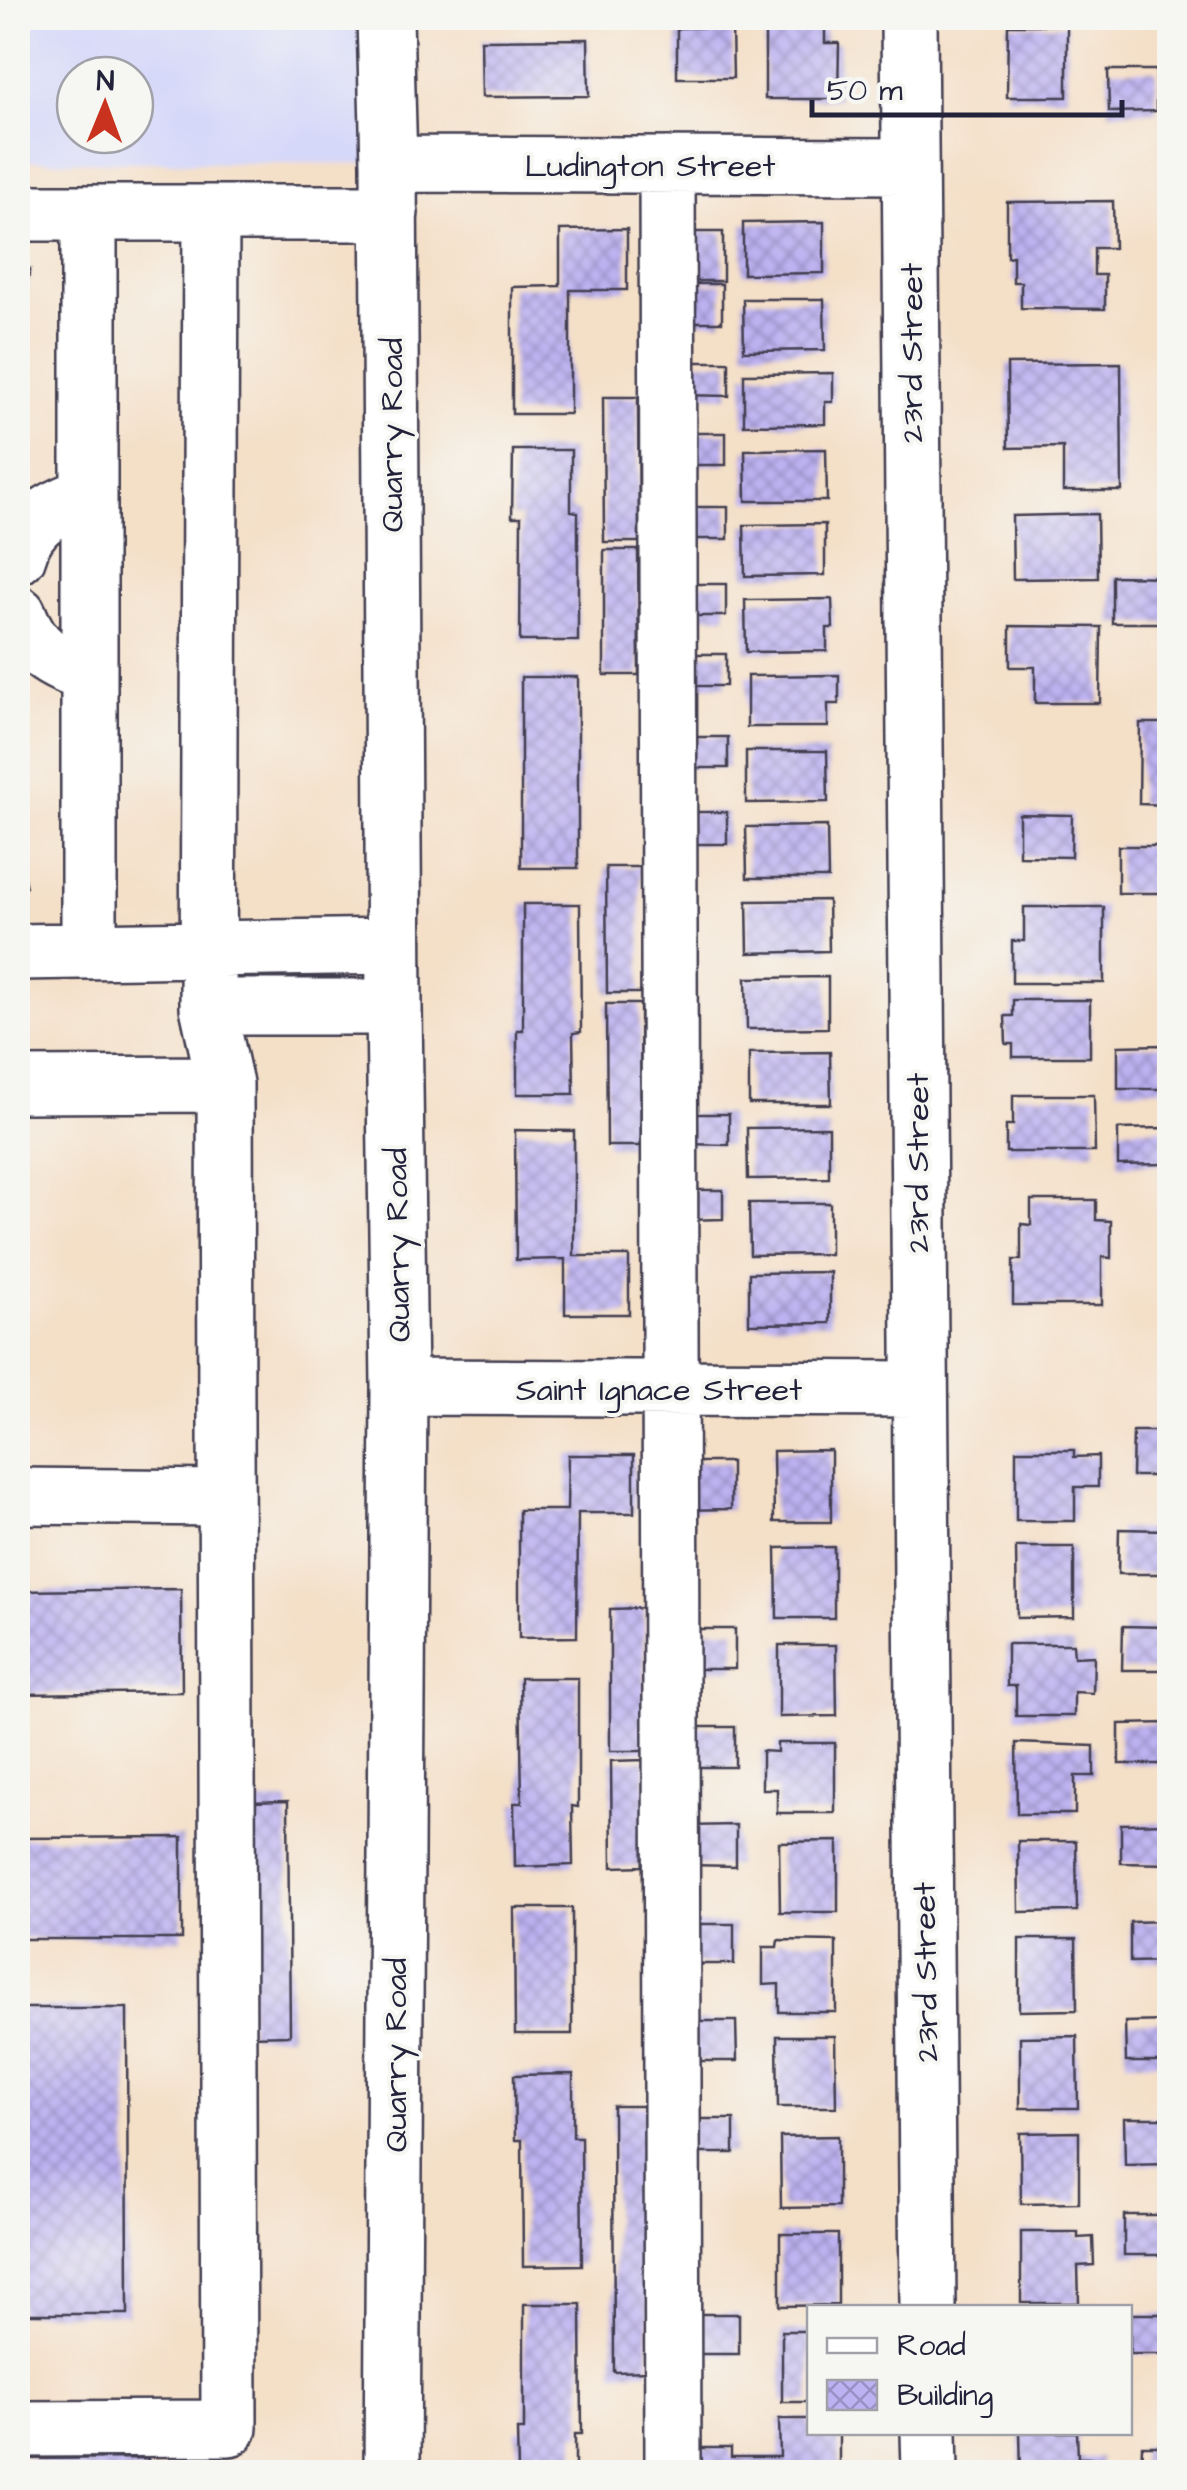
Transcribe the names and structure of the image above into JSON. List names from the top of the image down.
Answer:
{
  "streets": {
    "street": [
      "Ludington Street",
      "23rd Street",
      "Quarry Road",
      "Saint Ignace Street"
    ]
  },
  "crossings": [
    ["Ludington Street", "23rd Street"],
    ["Ludington Street", "Quarry Road"],
    ["23rd Street", "Saint Ignace Street"],
    ["Quarry Road", "Saint Ignace Street"]
  ],
  "legend": ["Road", "Building"],
  "scale_bar": "50 m",
  "north": "top"
}
